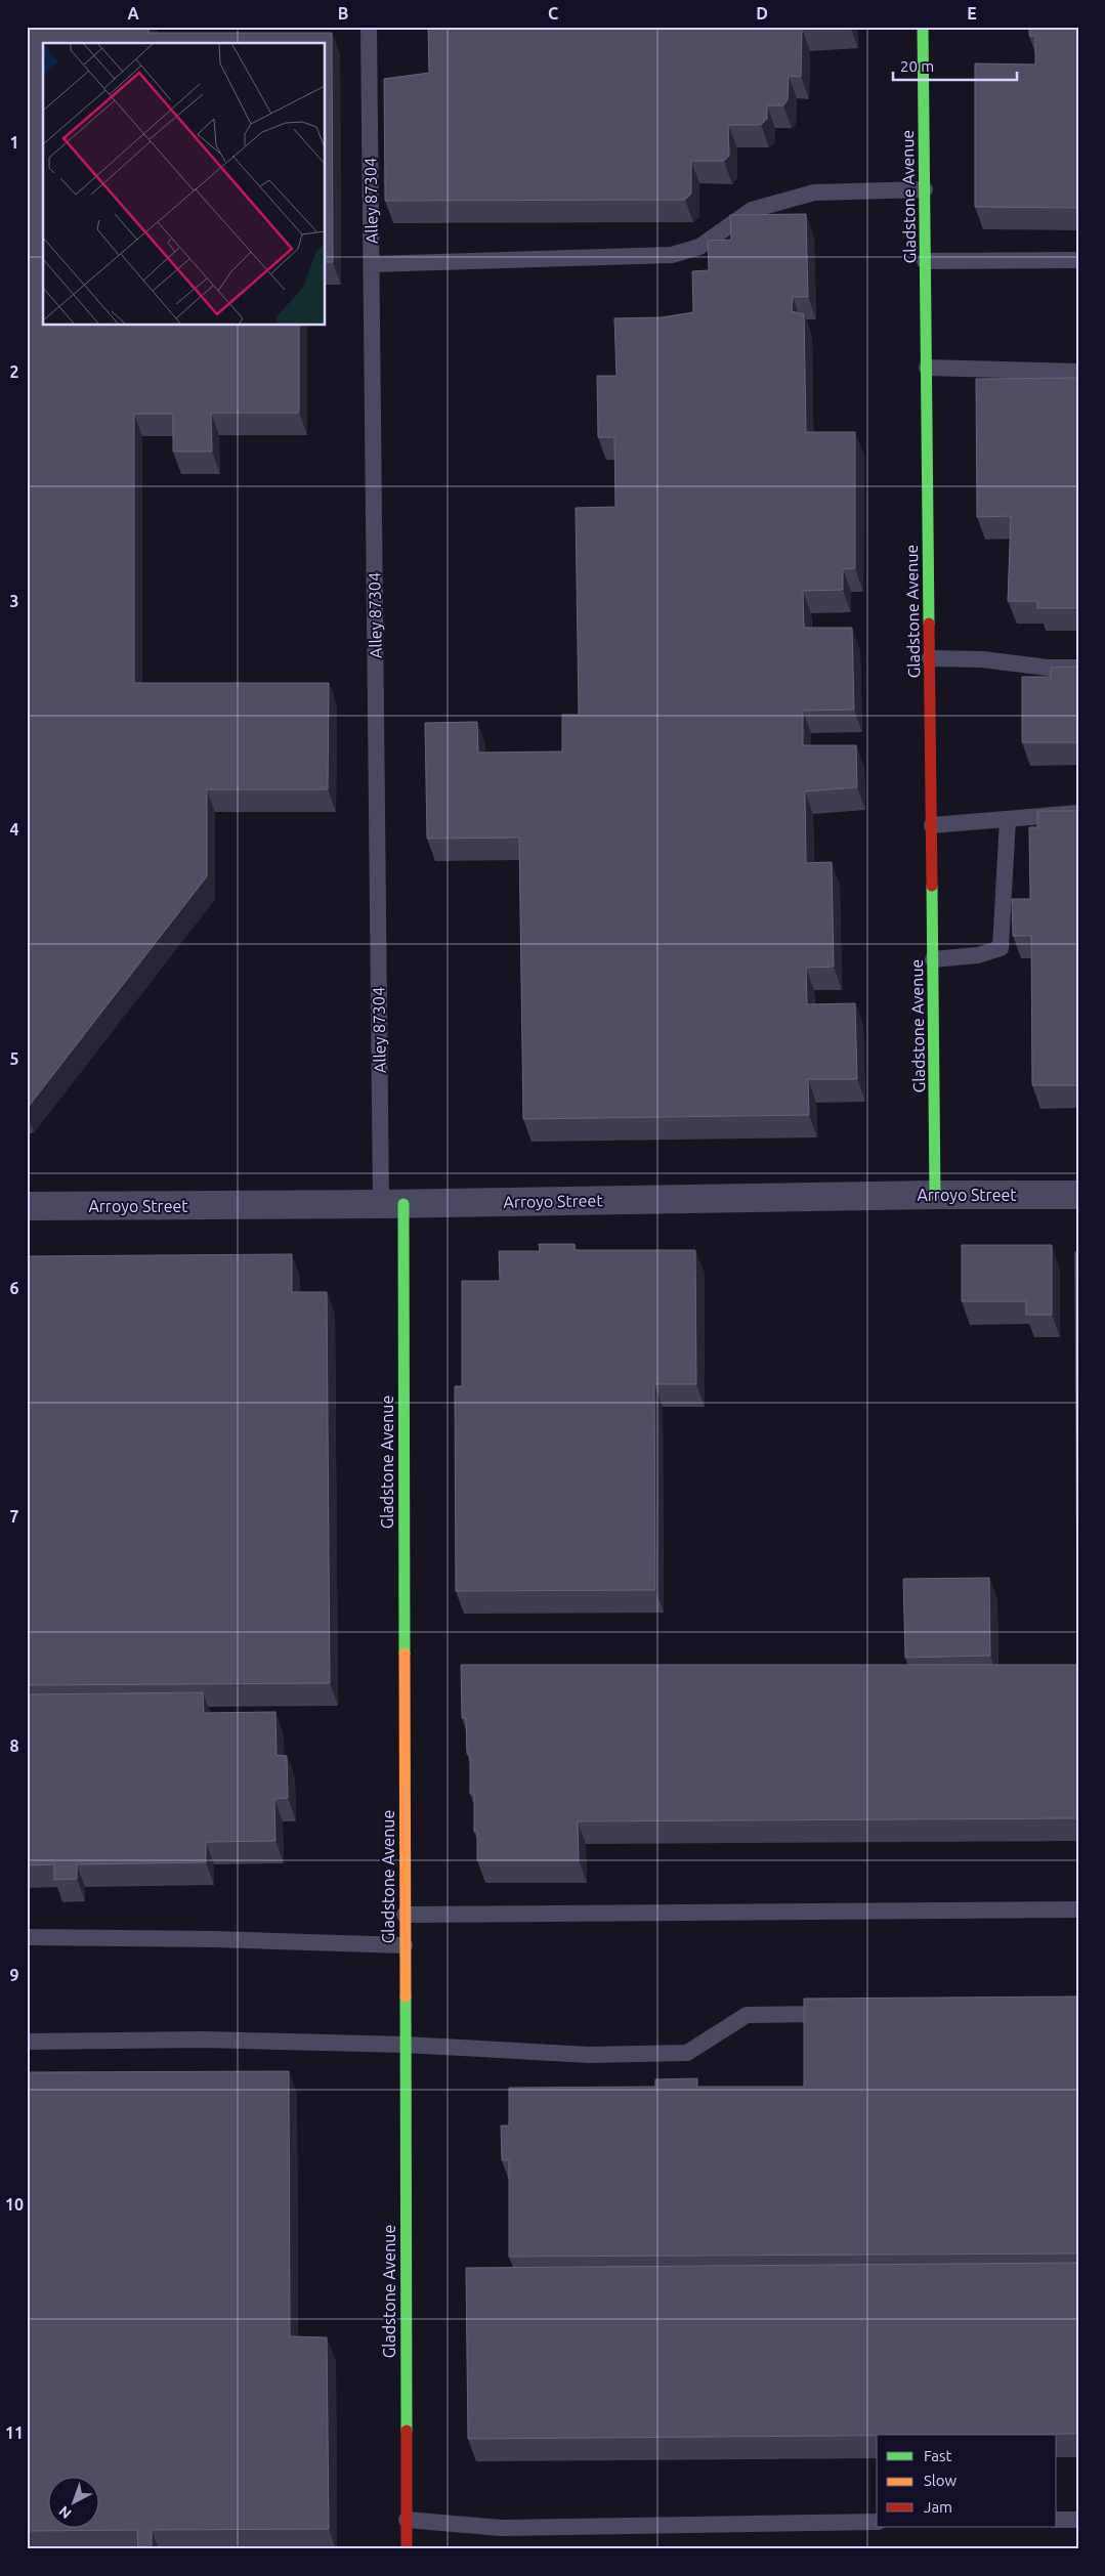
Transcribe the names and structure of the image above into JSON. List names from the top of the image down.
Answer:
{
  "streets": {
    "street": ["Gladstone Avenue", "Arroyo Street"],
    "lane": ["Alley 87304"]
  },
  "crossings": [
    ["Gladstone Avenue", "Alley 87304"],
    ["Gladstone Avenue", "Arroyo Street"],
    ["Alley 87304", "Arroyo Street"]
  ],
  "legend": ["Fast", "Slow", "Jam"],
  "scale_bar": "20 m",
  "north": "bottom left",
  "grid": {
    "columns": [
      "A",
      "B",
      "C",
      "D",
      "E"
    ],
    "rows": [
      "1",
      "2",
      "3",
      "4",
      "5",
      "6",
      "7",
      "8",
      "9",
      "10",
      "11"
    ]
  }
}
